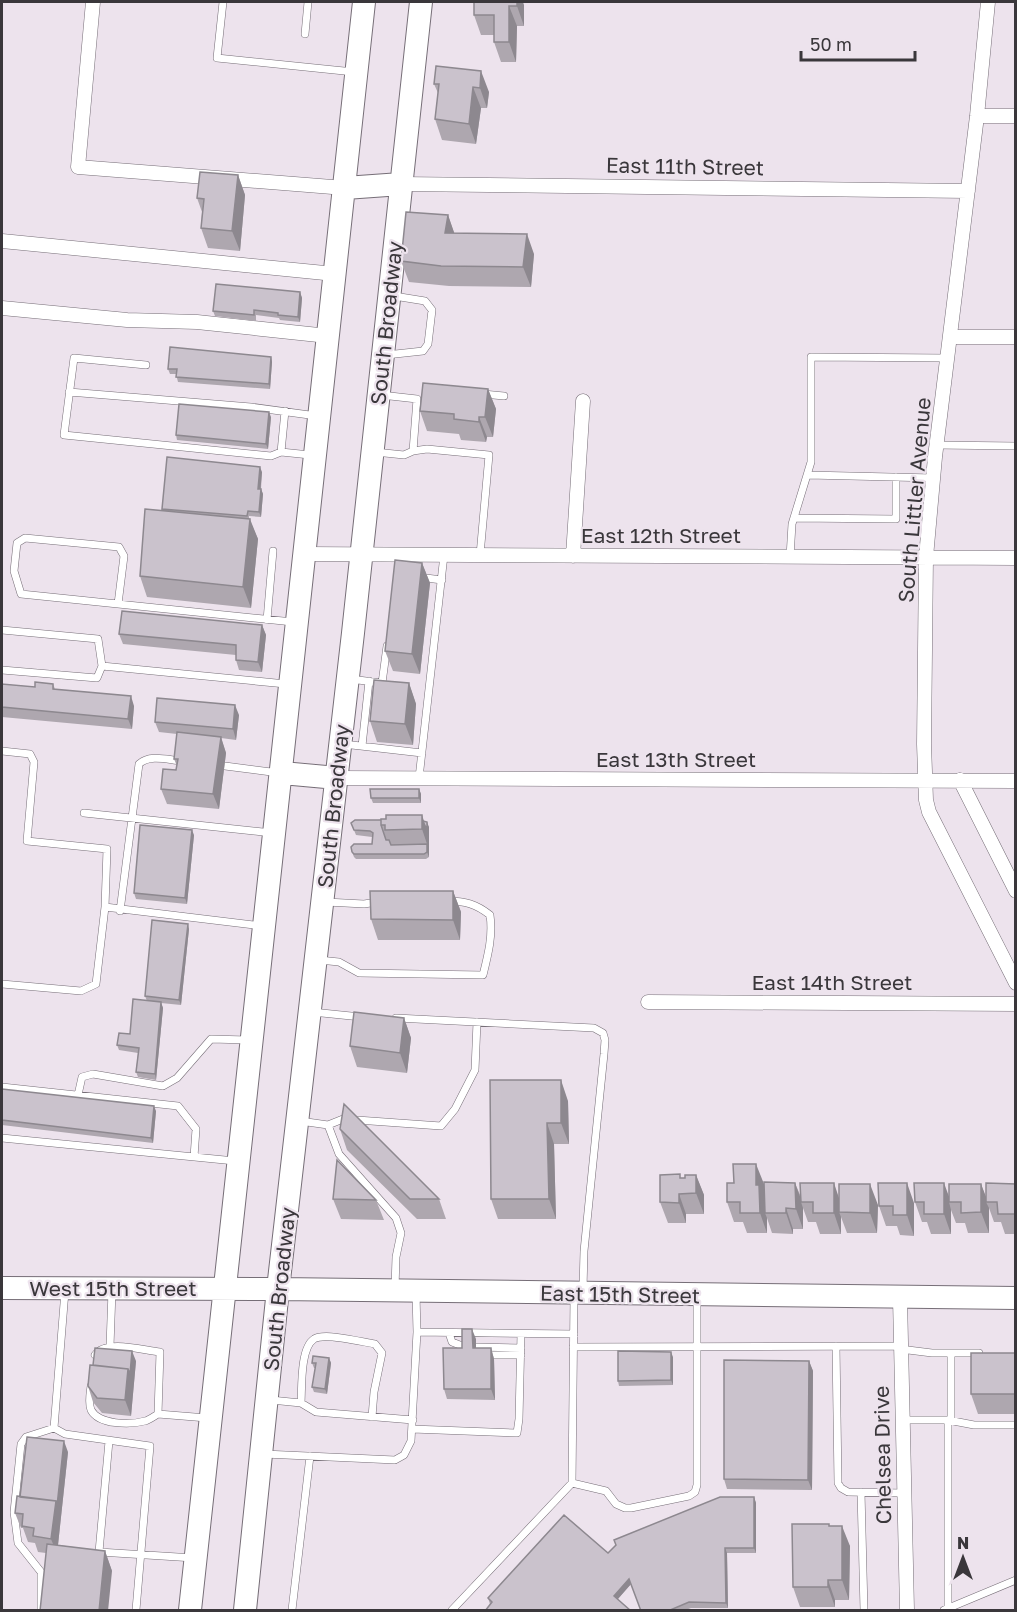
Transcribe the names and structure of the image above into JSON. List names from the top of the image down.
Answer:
{
  "streets": {
    "main road": ["South Broadway", "West 15th Street", "East 15th Street"],
    "street": [
      "East 11th Street",
      "South Littler Avenue",
      "East 12th Street",
      "East 13th Street",
      "East 14th Street",
      "Chelsea Drive"
    ]
  },
  "crossings": [
    ["East 11th Street", "South Broadway"],
    ["East 11th Street", "South Littler Avenue"],
    ["South Broadway", "East 12th Street"],
    ["South Broadway", "East 13th Street"],
    ["South Broadway", "East 15th Street"],
    ["South Littler Avenue", "East 12th Street"],
    ["South Littler Avenue", "East 13th Street"],
    ["West 15th Street", "East 15th Street"],
    ["East 15th Street", "Chelsea Drive"]
  ],
  "scale_bar": "50 m",
  "north": "top"
}
